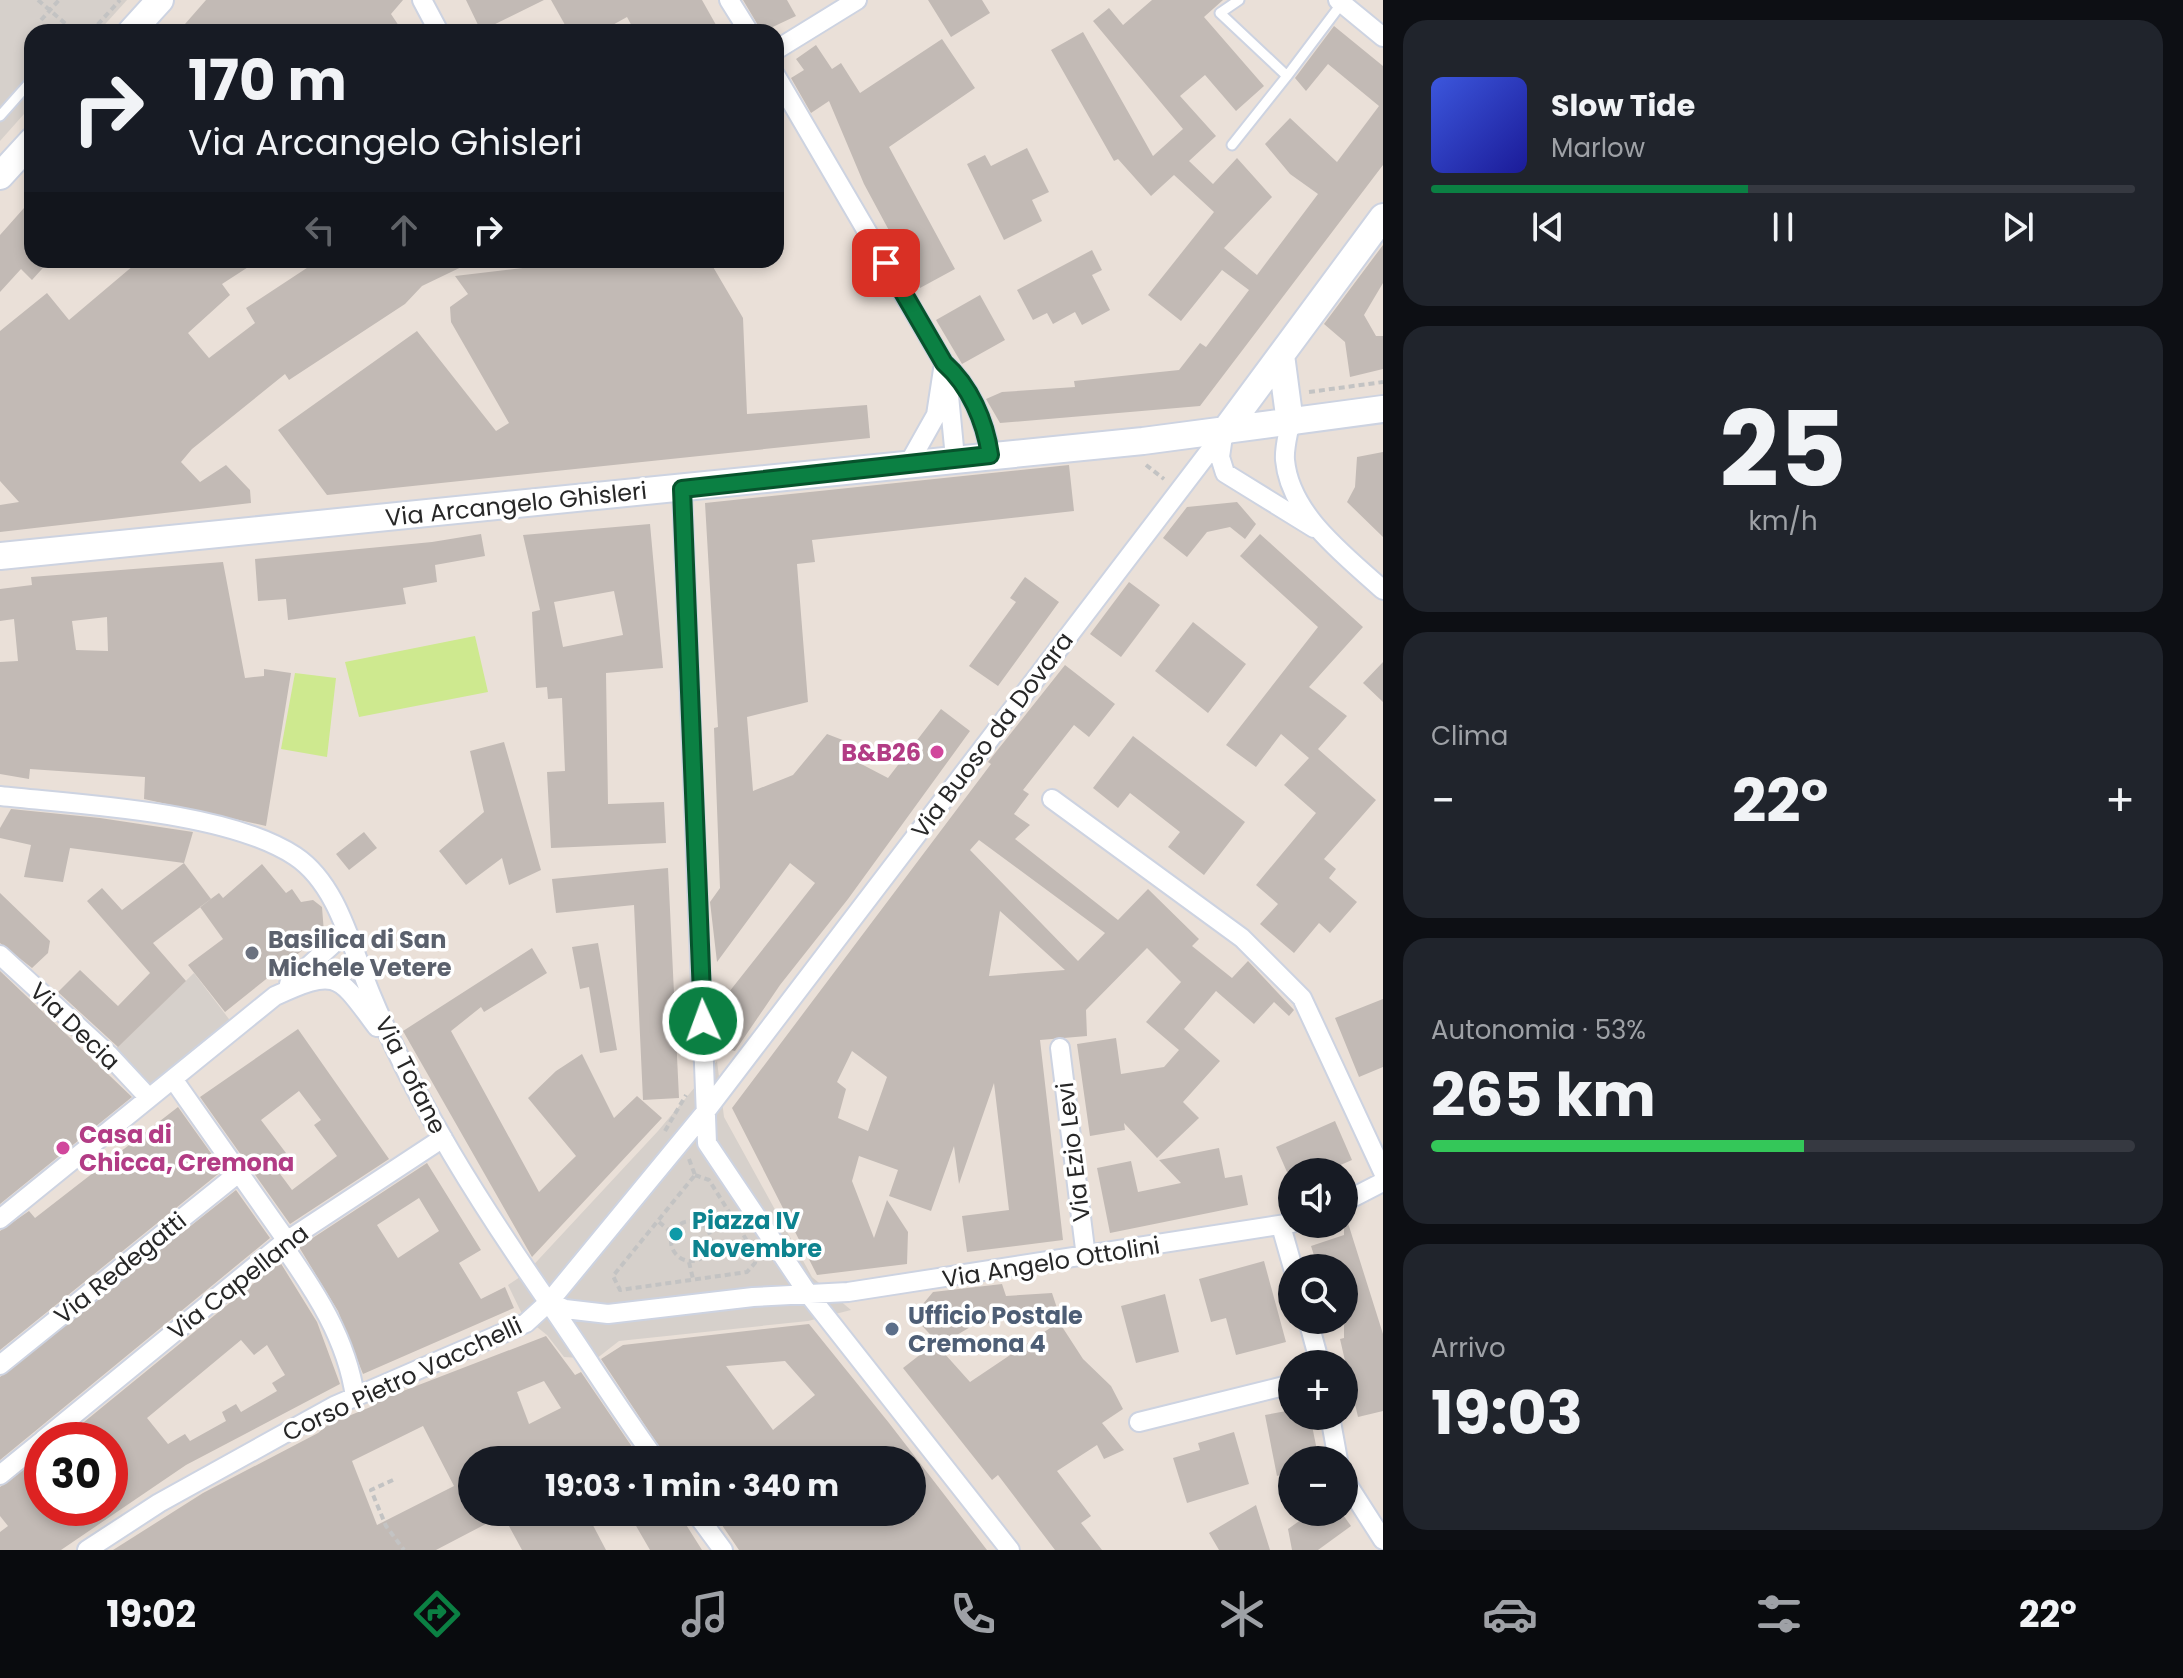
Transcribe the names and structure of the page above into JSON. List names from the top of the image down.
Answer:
{
  "streets": {
    "main road": ["Via Arcangelo Ghisleri", "Via Buoso da Dovara"],
    "street": [
      "Via Decia",
      "Via Tofane",
      "Via Ezio Levi",
      "Via Angelo Ottolini",
      "Via Redegatti",
      "Via Capellana",
      "Corso Pietro Vacchelli"
    ]
  },
  "crossings": [
    ["Via Arcangelo Ghisleri", "Via Buoso da Dovara"],
    ["Via Tofane", "Via Capellana"],
    ["Via Tofane", "Corso Pietro Vacchelli"],
    ["Via Ezio Levi", "Via Angelo Ottolini"]
  ],
  "places": [
    "B&B26",
    "Basilica di San Michele Vetere",
    "Casa di Chicca, Cremona",
    "Piazza IV Novembre",
    "Ufficio Postale Cremona 4"
  ],
  "page": {
    "turn": ["170 m", "Via Arcangelo Ghisleri"],
    "song": ["Slow Tide", "Marlow"],
    "tile": [
      ["25", "km/h"],
      "Clima",
      ["Autonomia · 53%", "265 km"],
      ["Arrivo", "19:03"]
    ],
    "heat": ["−", "22°", "+"],
    "map_buttons": ["+", "−"],
    "limit": "30",
    "trip": "19:03 · 1 min · 340 m",
    "tabs": ["19:02", "22°"]
  }
}
